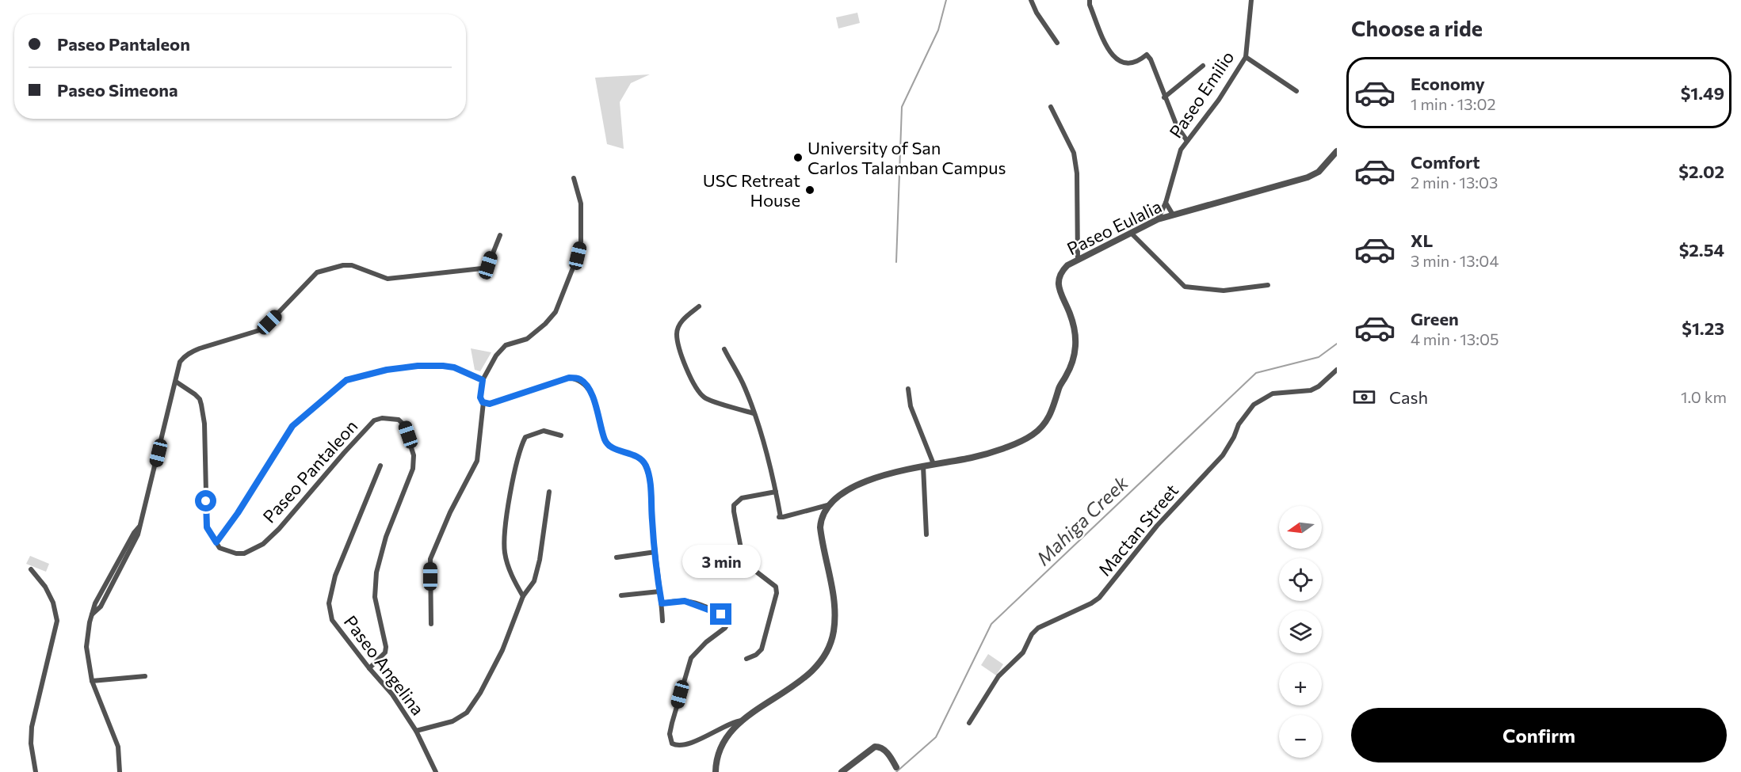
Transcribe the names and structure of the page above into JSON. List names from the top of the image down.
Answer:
{
  "streets": {
    "street": [
      "Paseo Emilio",
      "Paseo Eulalia",
      "Paseo Pantaleon",
      "Mactan Street",
      "Paseo Angelina"
    ]
  },
  "crossings": [
    ["Paseo Emilio", "Paseo Eulalia"],
    ["Paseo Pantaleon", "Paseo Angelina"]
  ],
  "water": ["Mahiga Creek"],
  "places": ["University of San Carlos Talamban Campus", "USC Retreat House"],
  "north": "left",
  "page": {
    "heading": "Choose a ride",
    "banner": ["Paseo Pantaleon", "Paseo Simeona"],
    "list": [
      {
        "name": "Economy",
        "note": "1 min · 13:02",
        "value": "$1.49"
      },
      {
        "name": "Comfort",
        "note": "2 min · 13:03",
        "value": "$2.02"
      },
      {
        "name": "XL",
        "note": "3 min · 13:04",
        "value": "$2.54"
      },
      {
        "name": "Green",
        "note": "4 min · 13:05",
        "value": "$1.23"
      }
    ],
    "pay": ["Cash", "1.0 km"],
    "map_buttons": ["+", "−"],
    "bubble": "3 min",
    "buttons": "Confirm"
  }
}
